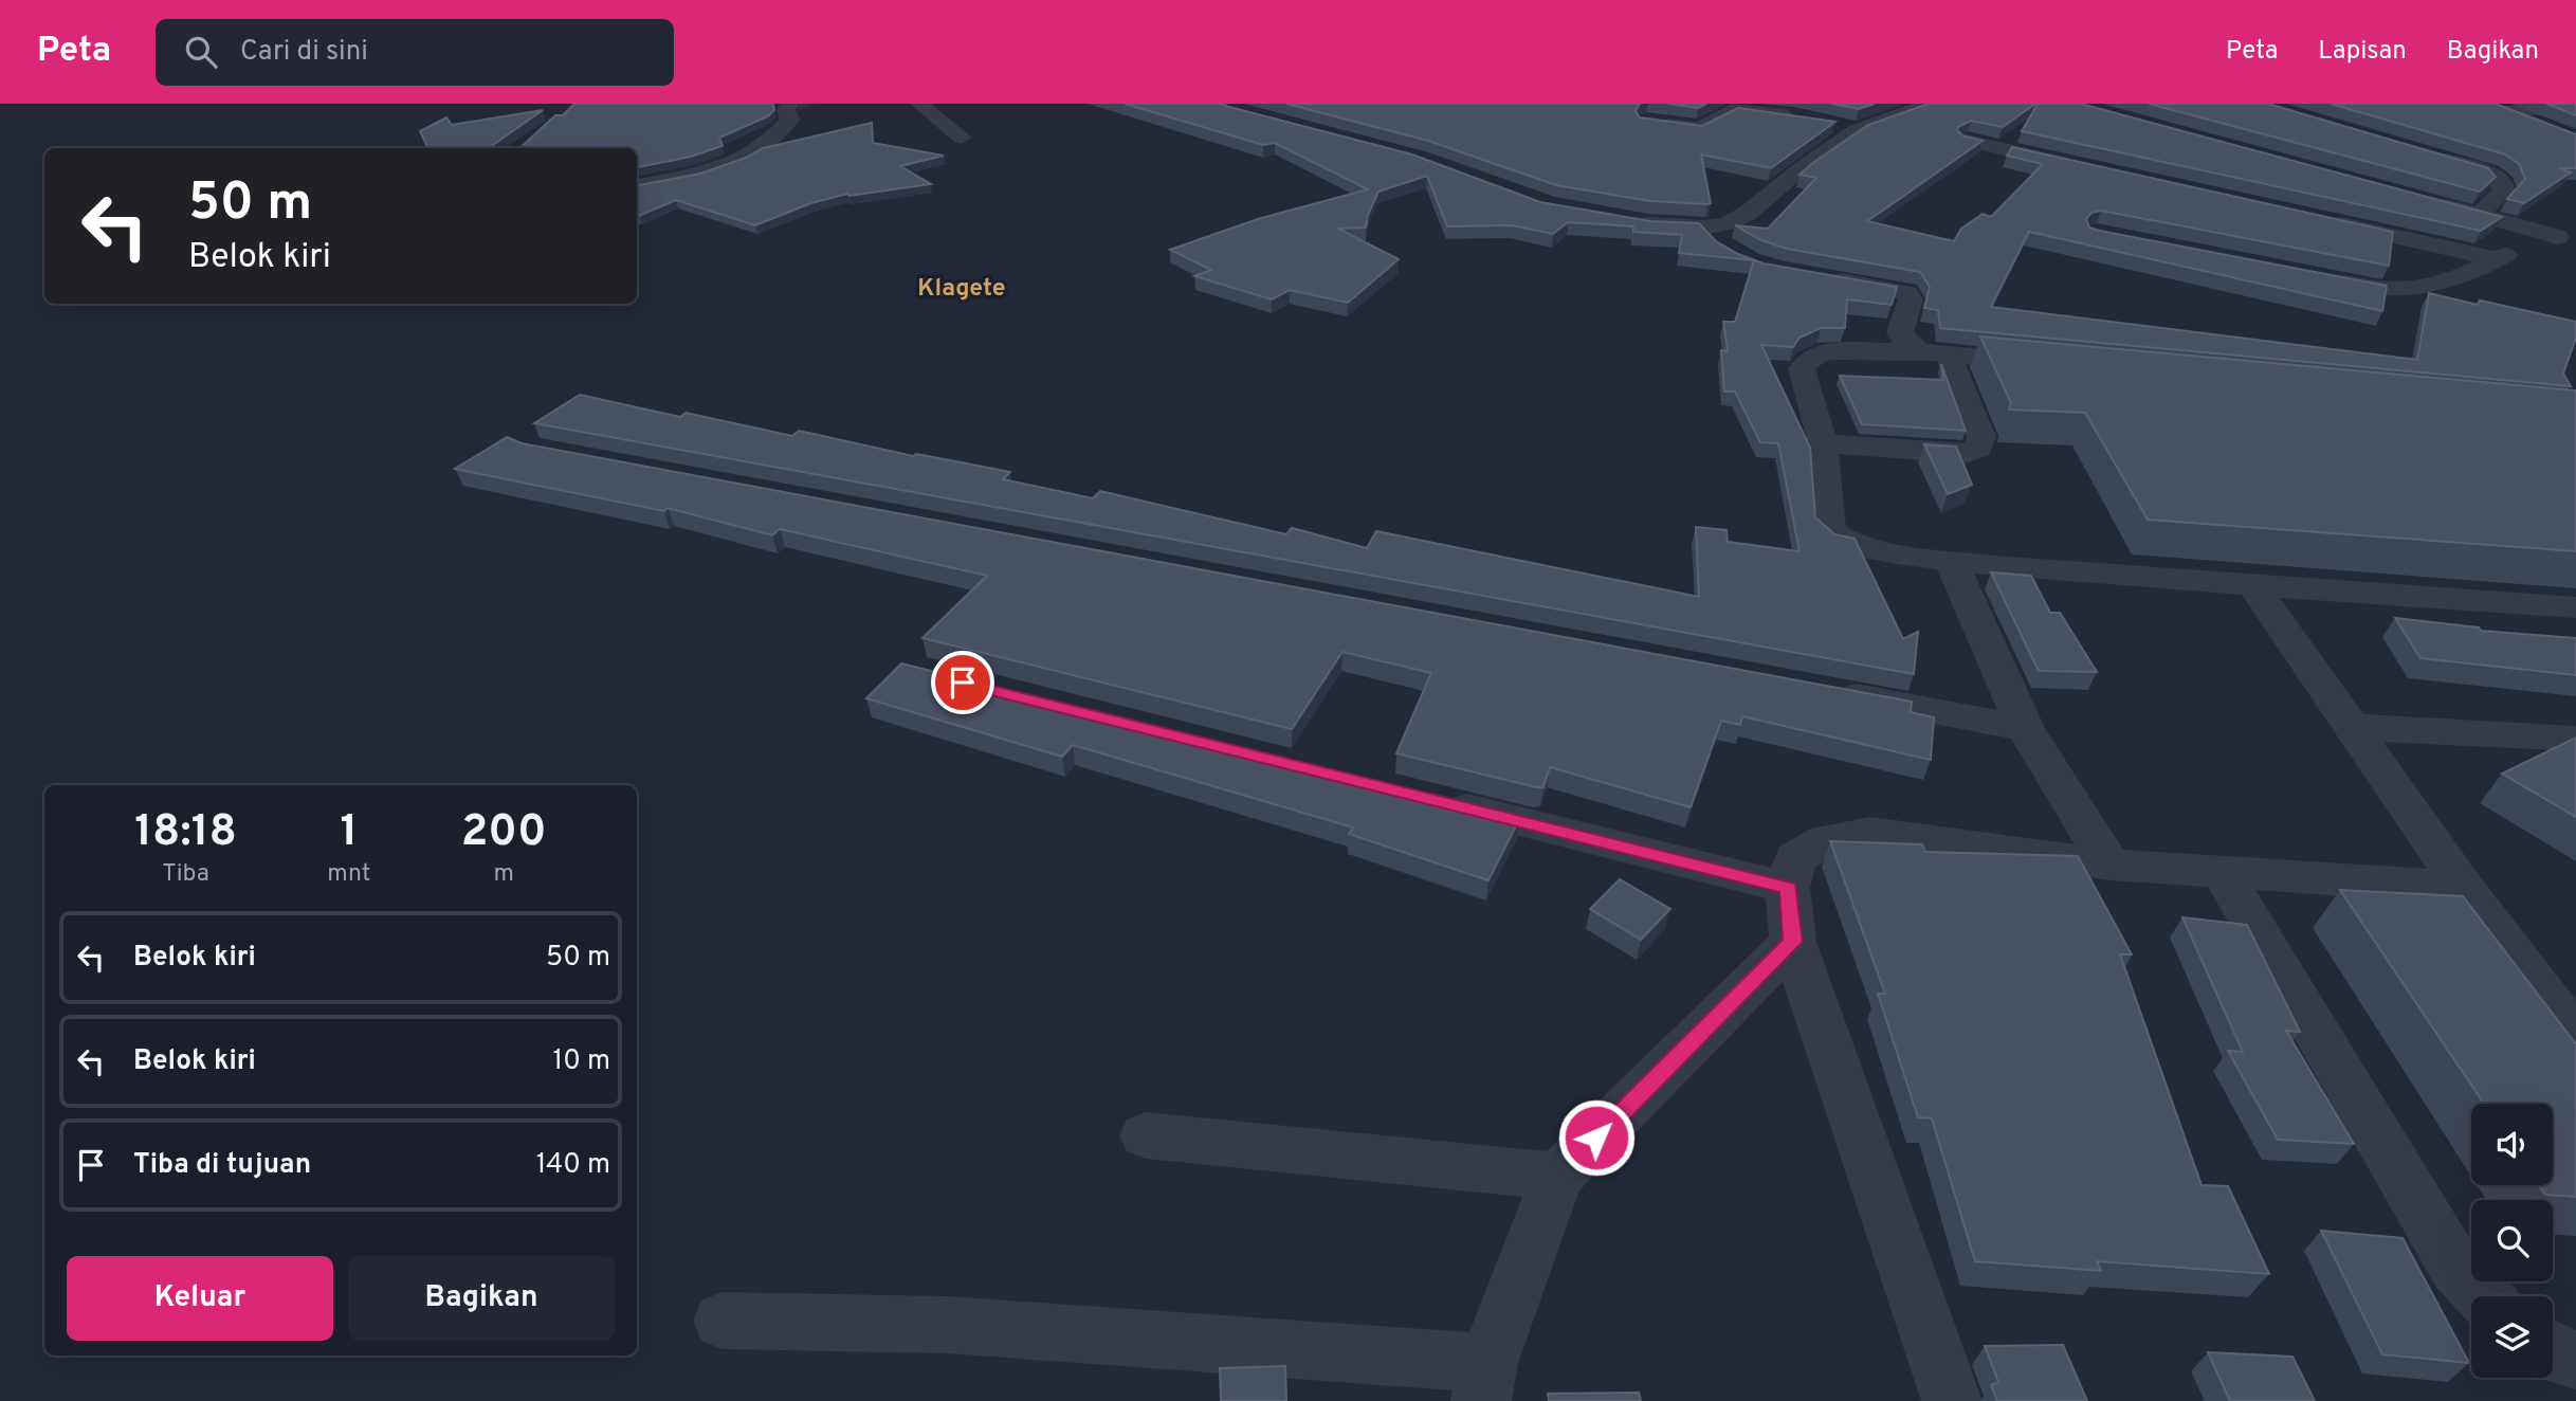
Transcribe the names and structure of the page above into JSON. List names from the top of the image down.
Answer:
{
  "districts": ["Klagete"],
  "page": {
    "header": "Peta",
    "search": "Cari di sini",
    "nav": ["Peta", "Lapisan", "Bagikan"],
    "turn": ["50 m", "Belok kiri"],
    "eta": [
      "18:18",
      "Tiba",
      "1",
      "mnt",
      "200",
      "m"
    ],
    "list": [
      {
        "name": "Belok kiri",
        "value": "50 m"
      },
      {
        "name": "Belok kiri",
        "value": "10 m"
      },
      {
        "name": "Tiba di tujuan",
        "value": "140 m"
      }
    ],
    "buttons": ["Keluar", "Bagikan"]
  }
}
